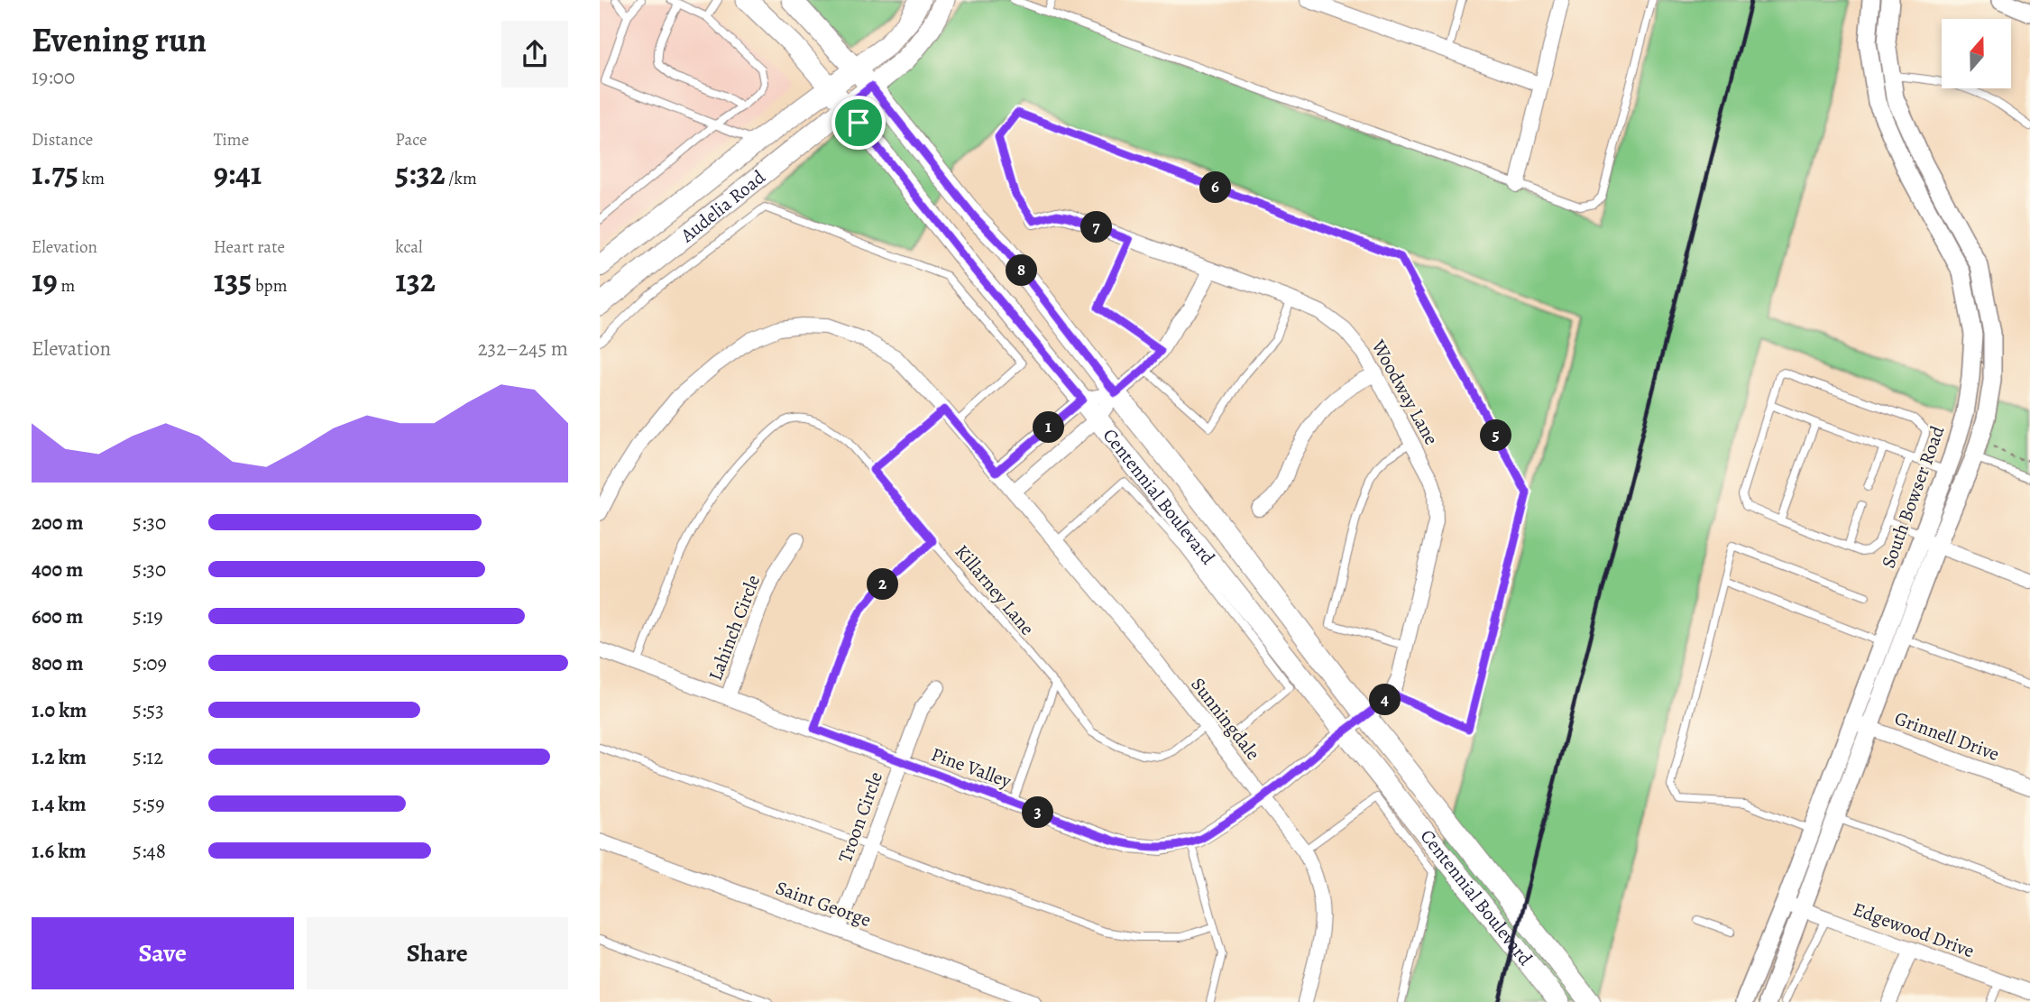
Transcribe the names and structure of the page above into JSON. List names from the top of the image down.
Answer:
{
  "streets": {
    "main road": ["Audelia Road", "Centennial Boulevard"],
    "street": [
      "Woodway Lane",
      "South Bowser Road",
      "Lahinch Circle",
      "Sunningdale",
      "Grinnell Drive",
      "Pine Valley",
      "Troon Circle",
      "Saint George",
      "Edgewood Drive"
    ],
    "lane": ["Killarney Lane"]
  },
  "crossings": [
    ["Audelia Road", "Centennial Boulevard"],
    ["Woodway Lane", "Centennial Boulevard"],
    ["Woodway Lane", "Pine Valley"],
    ["Centennial Boulevard", "Pine Valley"],
    ["South Bowser Road", "Grinnell Drive"],
    ["South Bowser Road", "Edgewood Drive"],
    ["Killarney Lane", "Sunningdale"],
    ["Killarney Lane", "Pine Valley"],
    ["Lahinch Circle", "Pine Valley"],
    ["Sunningdale", "Pine Valley"],
    ["Pine Valley", "Troon Circle"],
    ["Troon Circle", "Saint George"]
  ],
  "north": "top",
  "page": {
    "heading": ["Evening run", "19:00"],
    "stats": [
      ["Distance", "1.75 km"],
      ["Time", "9:41"],
      ["Pace", "5:32 /km"],
      ["Elevation", "19 m"],
      ["Heart rate", "135 bpm"],
      ["kcal", "132"]
    ],
    "pins": [
      "6",
      "7",
      "8",
      "1",
      "5",
      "2",
      "4",
      "3"
    ],
    "chart": ["Elevation", "232–245 m"],
    "list": [
      {
        "name": "200 m",
        "note": "5:30"
      },
      {
        "name": "400 m",
        "note": "5:30"
      },
      {
        "name": "600 m",
        "note": "5:19"
      },
      {
        "name": "800 m",
        "note": "5:09"
      },
      {
        "name": "1.0 km",
        "note": "5:53"
      },
      {
        "name": "1.2 km",
        "note": "5:12"
      },
      {
        "name": "1.4 km",
        "note": "5:59"
      },
      {
        "name": "1.6 km",
        "note": "5:48"
      }
    ],
    "buttons": ["Save", "Share"]
  }
}
